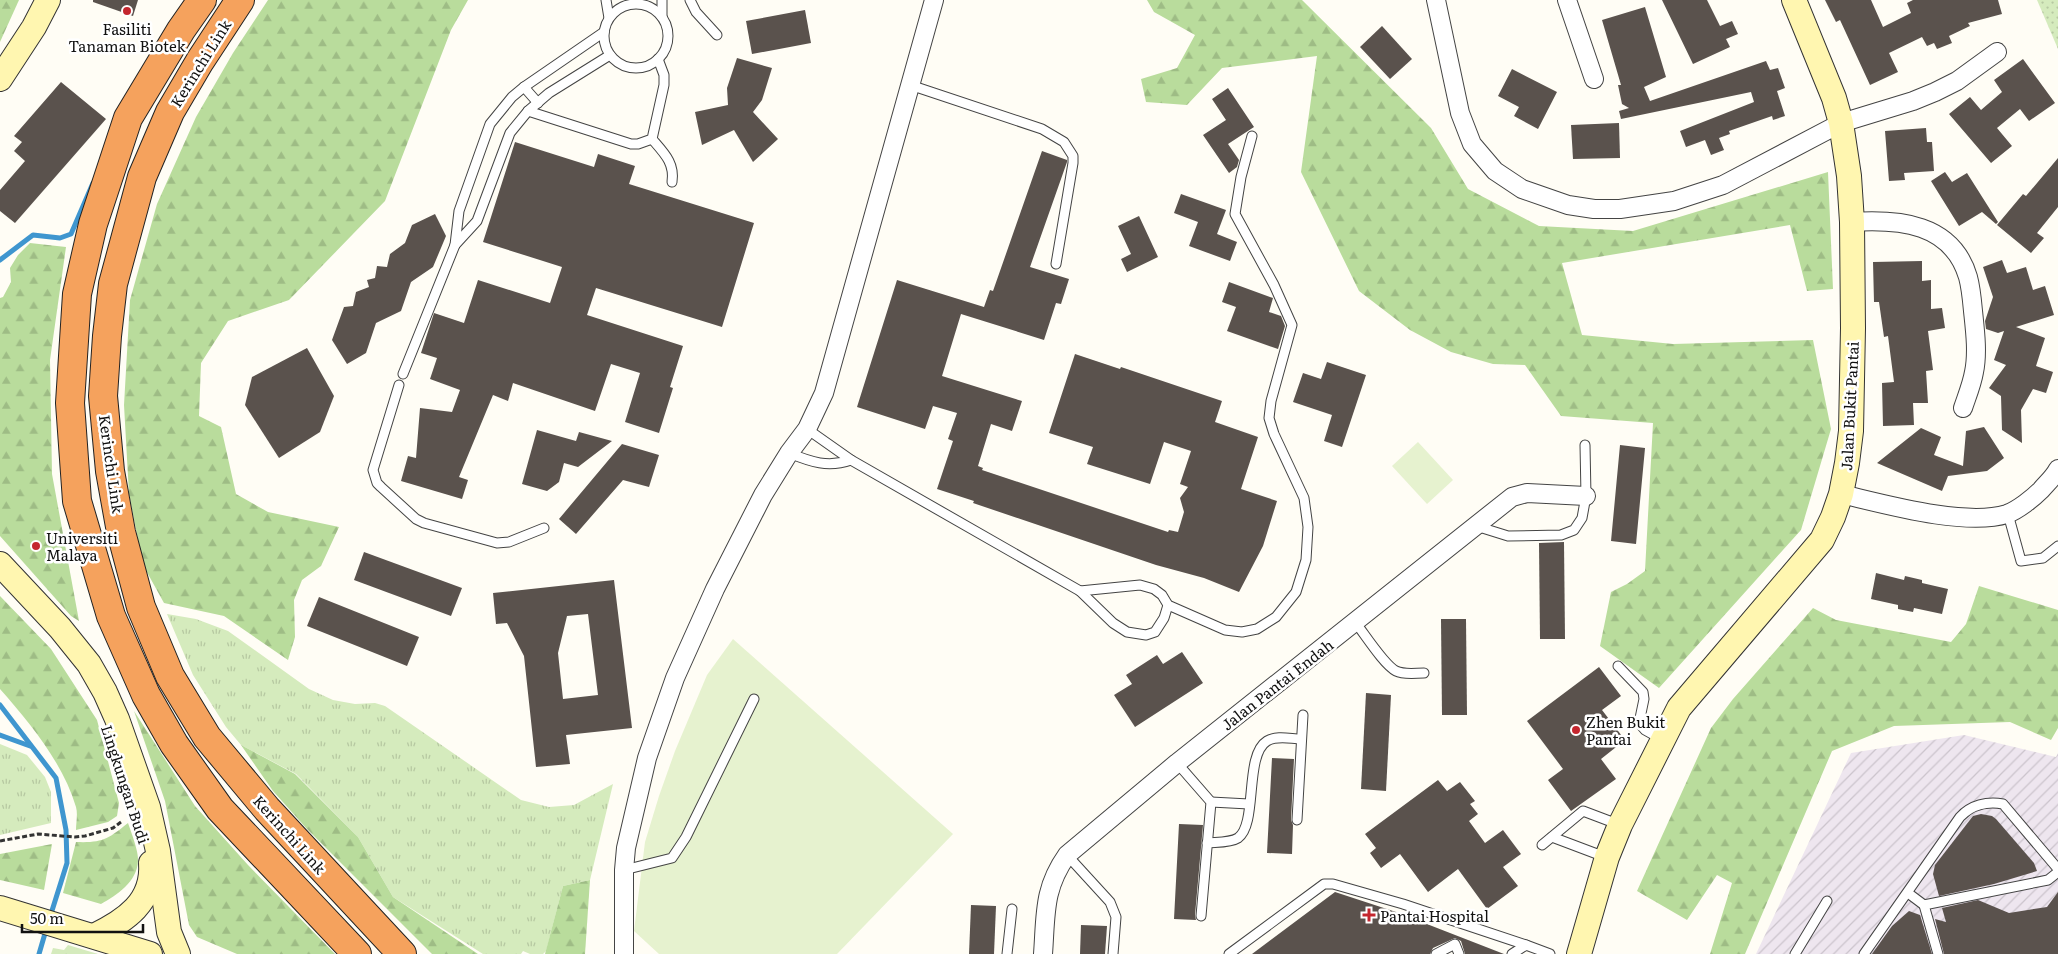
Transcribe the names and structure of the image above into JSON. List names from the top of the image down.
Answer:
{
  "streets": {
    "highway": ["Kerinchi Link"],
    "street": ["Jalan Bukit Pantai", "Jalan Pantai Endah", "Lingkungan Budi"]
  },
  "places": {
    "other": ["Fasiliti Tanaman Biotek", "Universiti Malaya", "Zhen Bukit Pantai"],
    "health": ["Pantai Hospital"]
  },
  "scale_bar": "50 m"
}
